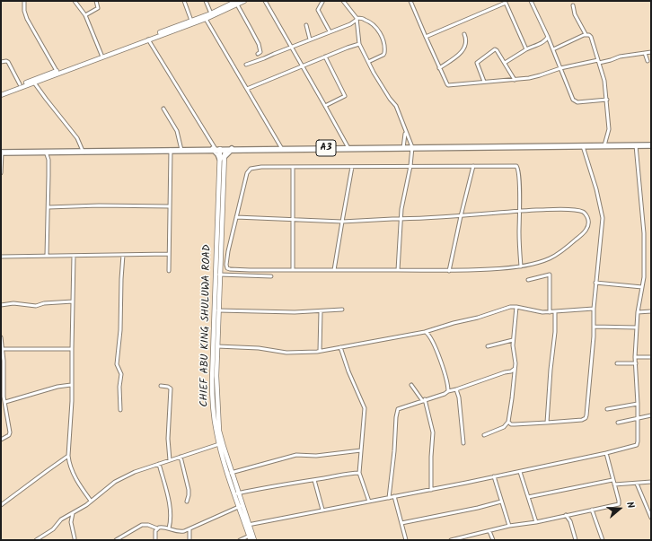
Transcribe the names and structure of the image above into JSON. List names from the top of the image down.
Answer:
{
  "streets": {
    "highway": ["A3"],
    "street": ["CHIEF ABU KING SHULUWA ROAD"]
  },
  "crossings": [
    ["A3", "CHIEF ABU KING SHULUWA ROAD"]
  ],
  "north": "right"
}
